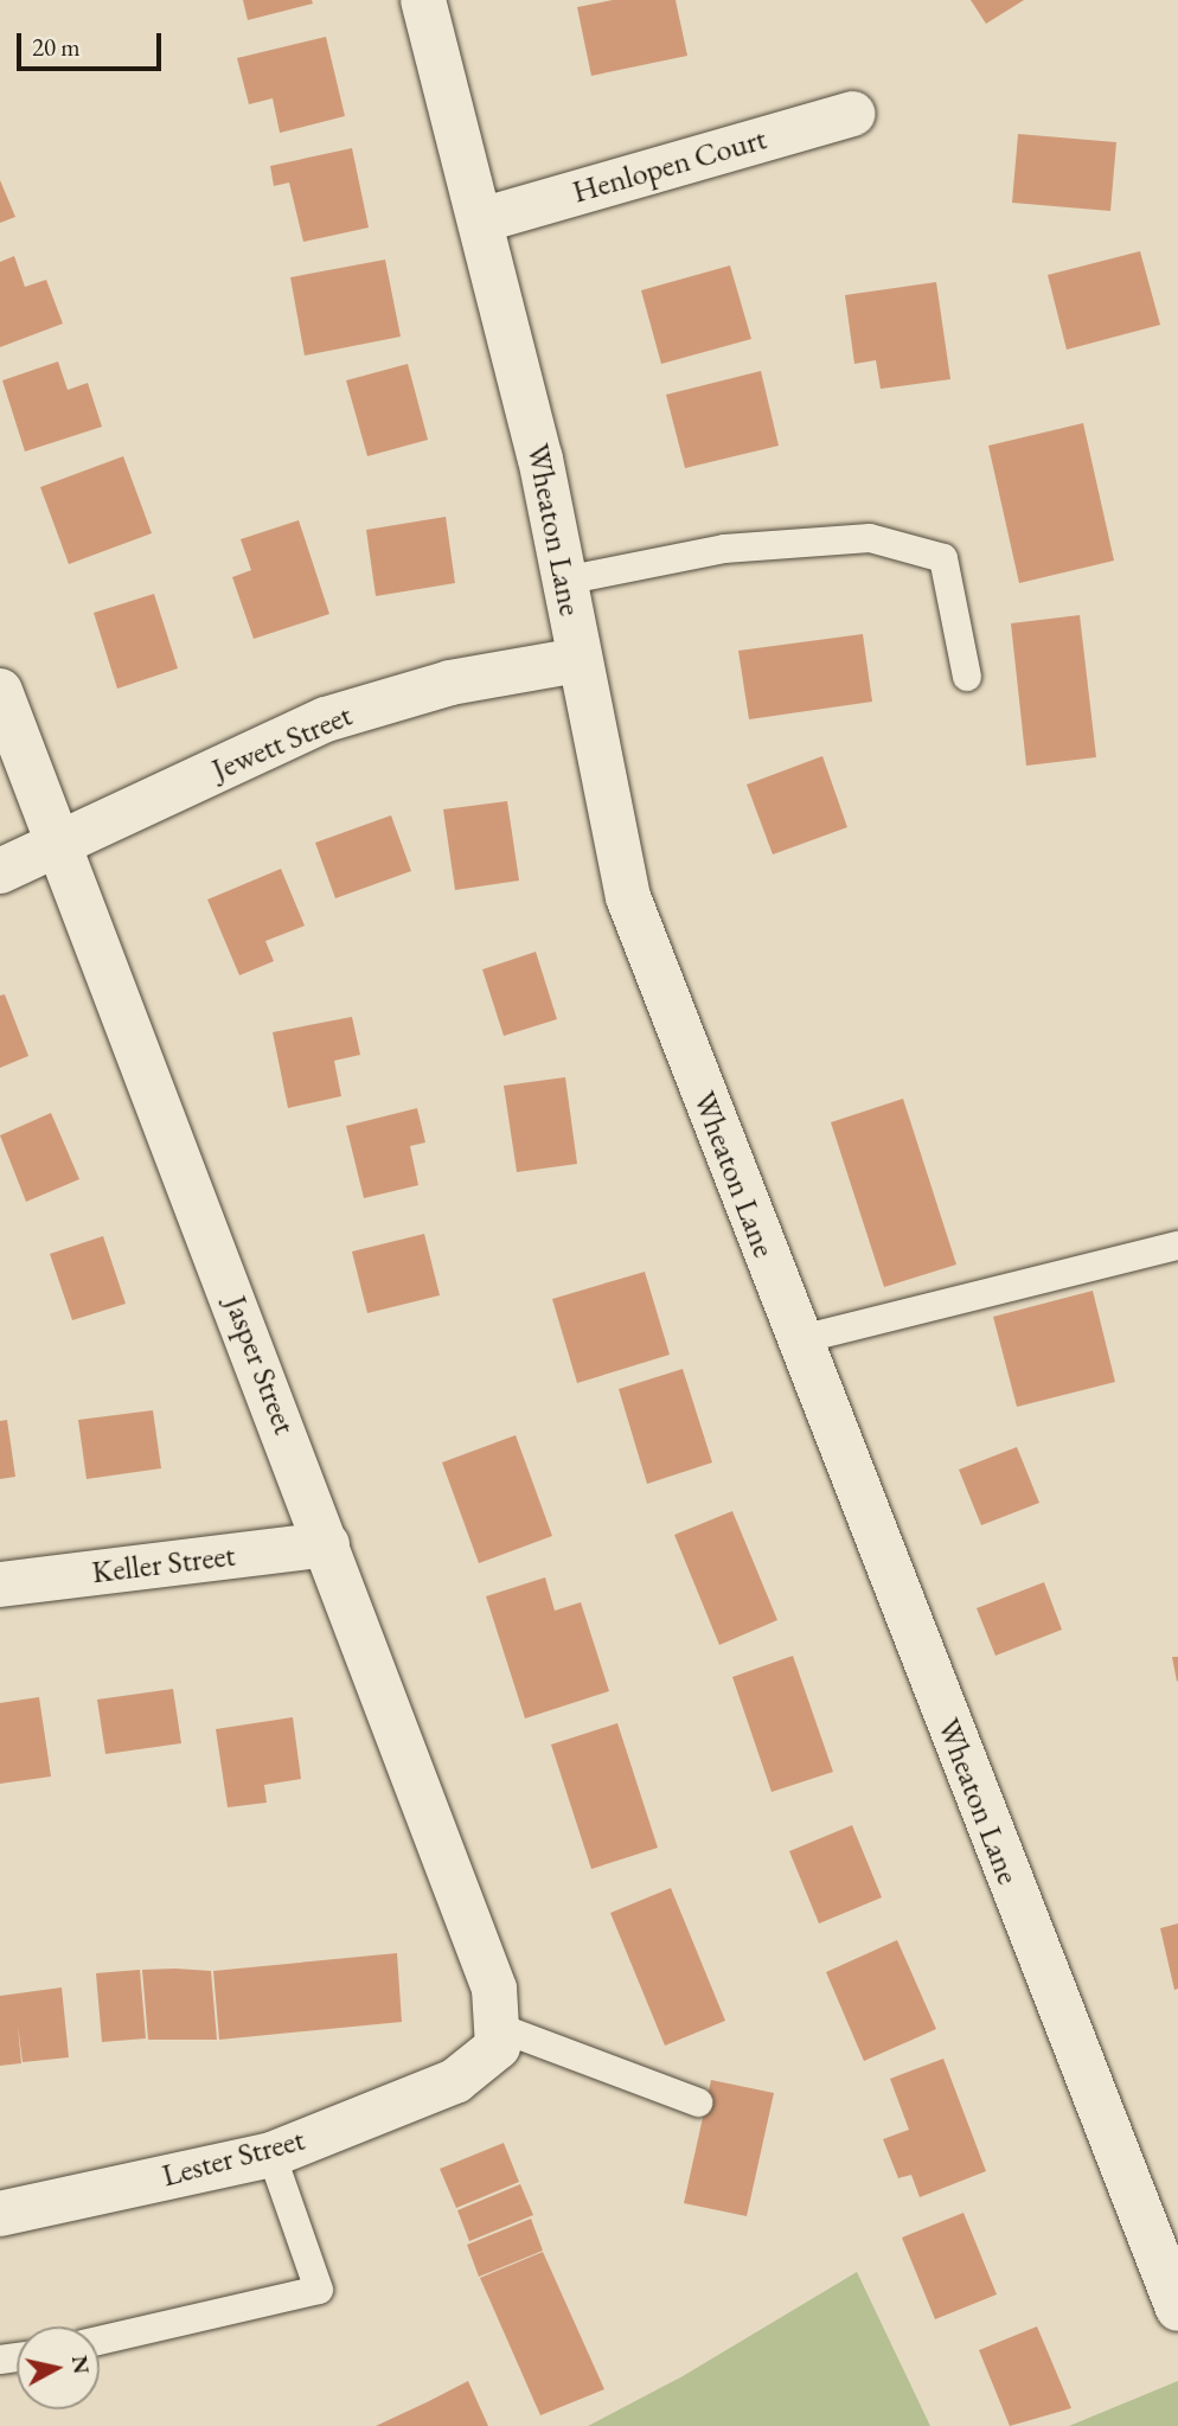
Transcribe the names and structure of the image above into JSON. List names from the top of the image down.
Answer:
{
  "streets": {
    "street": [
      "Henlopen Court",
      "Wheaton Lane",
      "Jewett Street",
      "Jasper Street",
      "Keller Street",
      "Lester Street"
    ]
  },
  "crossings": [
    ["Henlopen Court", "Wheaton Lane"],
    ["Wheaton Lane", "Jewett Street"],
    ["Jewett Street", "Jasper Street"],
    ["Jasper Street", "Keller Street"],
    ["Jasper Street", "Lester Street"]
  ],
  "scale_bar": "20 m",
  "north": "right"
}
